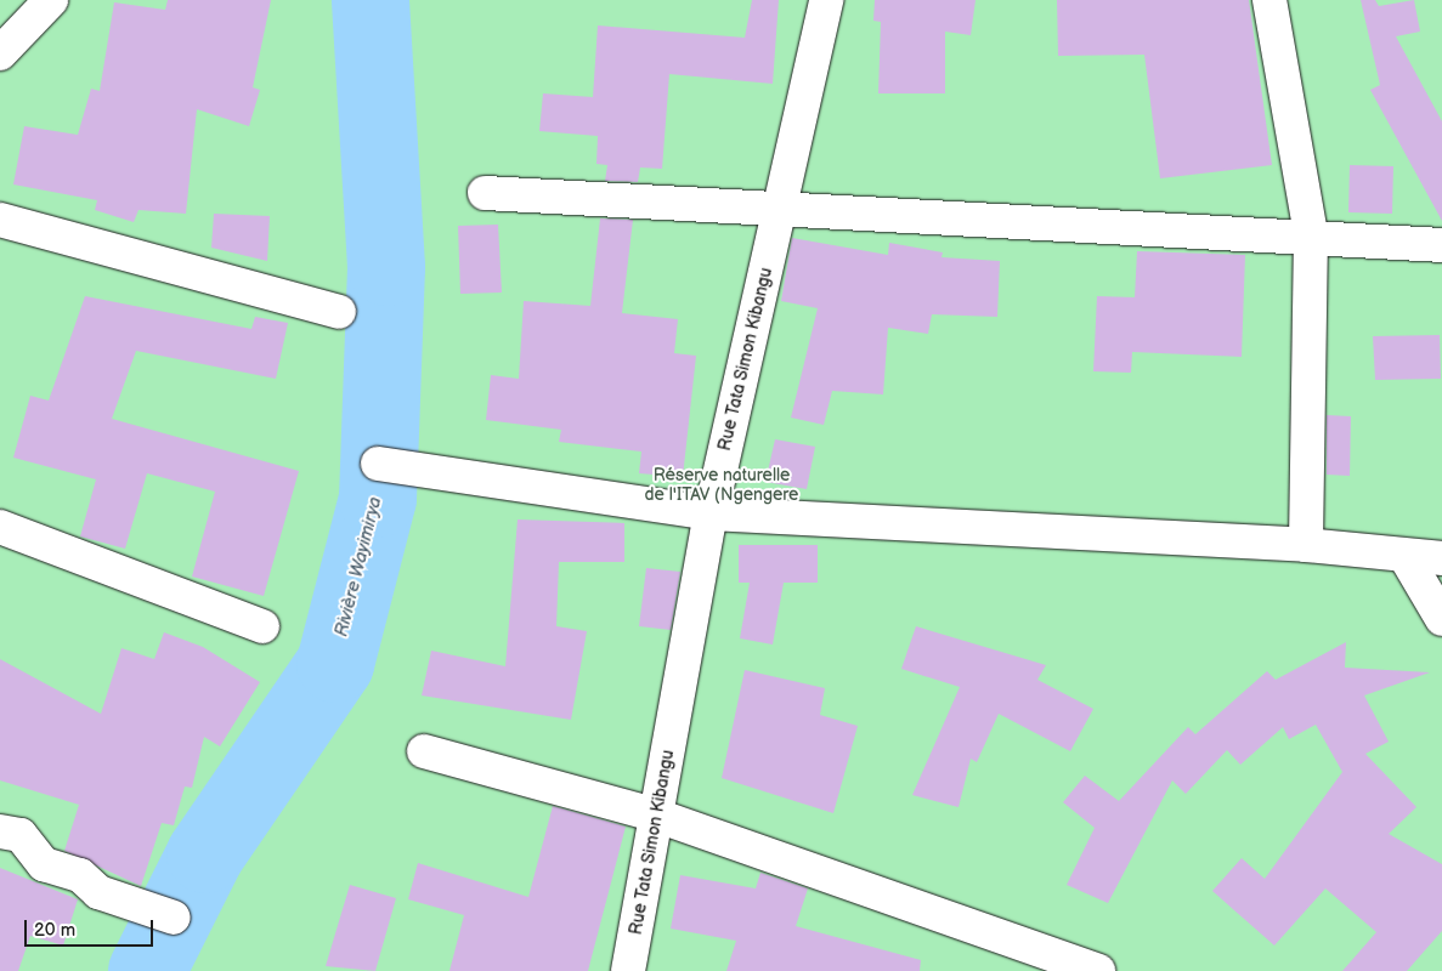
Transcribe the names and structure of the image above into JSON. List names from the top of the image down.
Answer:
{
  "streets": {
    "street": ["Rue Tata Simon Kibangu"]
  },
  "water": ["Rivière Wayimirya"],
  "parks": ["Réserve naturelle de l'ITAV (Ngengere"],
  "scale_bar": "20 m"
}
